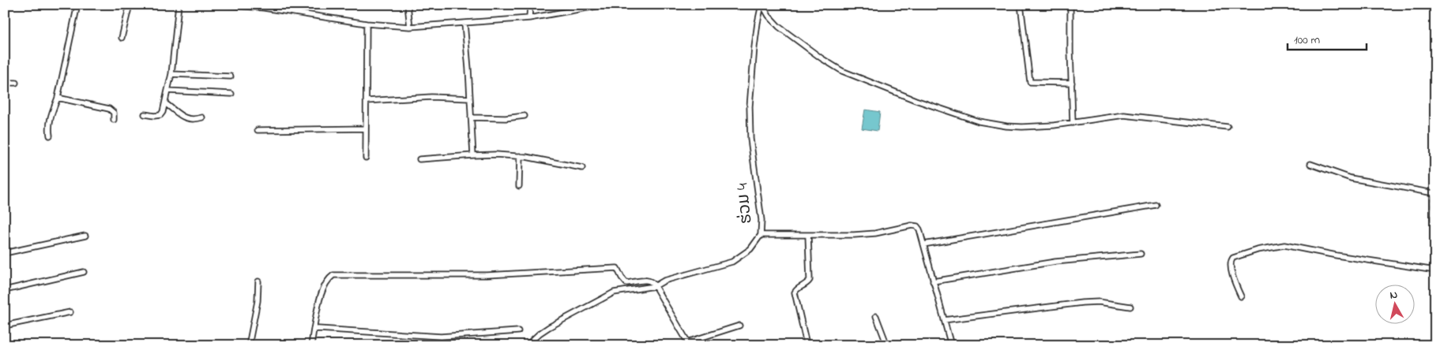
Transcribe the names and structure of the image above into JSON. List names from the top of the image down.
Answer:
{
  "streets": {
    "street": ["ຮ່ວມ 4"]
  },
  "scale_bar": "100 m",
  "north": "top"
}
